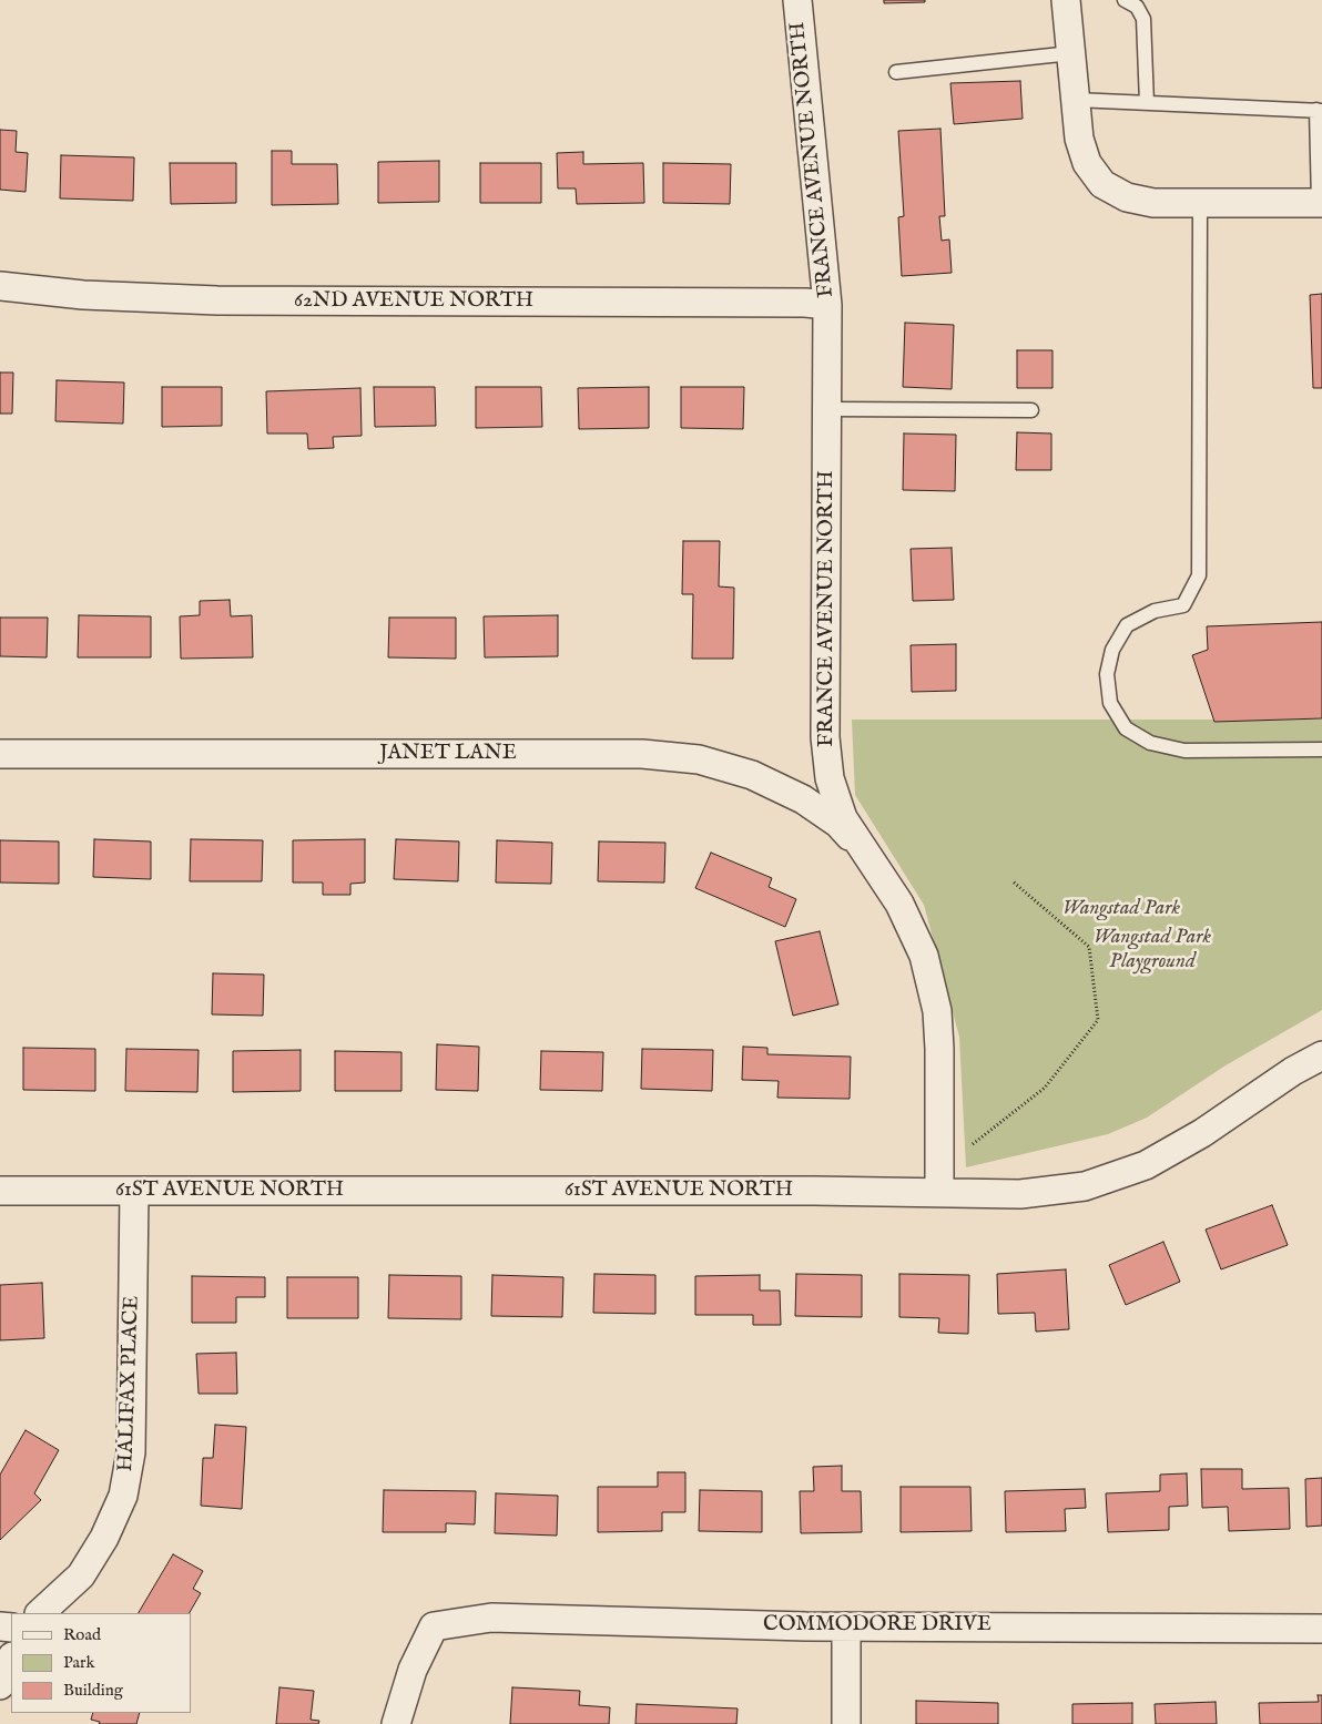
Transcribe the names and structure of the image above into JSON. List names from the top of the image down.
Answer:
{
  "streets": {
    "street": [
      "FRANCE AVENUE NORTH",
      "62ND AVENUE NORTH",
      "JANET LANE",
      "61ST AVENUE NORTH",
      "HALIFAX PLACE",
      "COMMODORE DRIVE"
    ]
  },
  "crossings": [
    ["FRANCE AVENUE NORTH", "62ND AVENUE NORTH"],
    ["FRANCE AVENUE NORTH", "JANET LANE"],
    ["FRANCE AVENUE NORTH", "61ST AVENUE NORTH"],
    ["61ST AVENUE NORTH", "HALIFAX PLACE"]
  ],
  "parks": ["Wangstad Park", "Wangstad Park Playground"],
  "legend": ["Road", "Park", "Building"]
}
